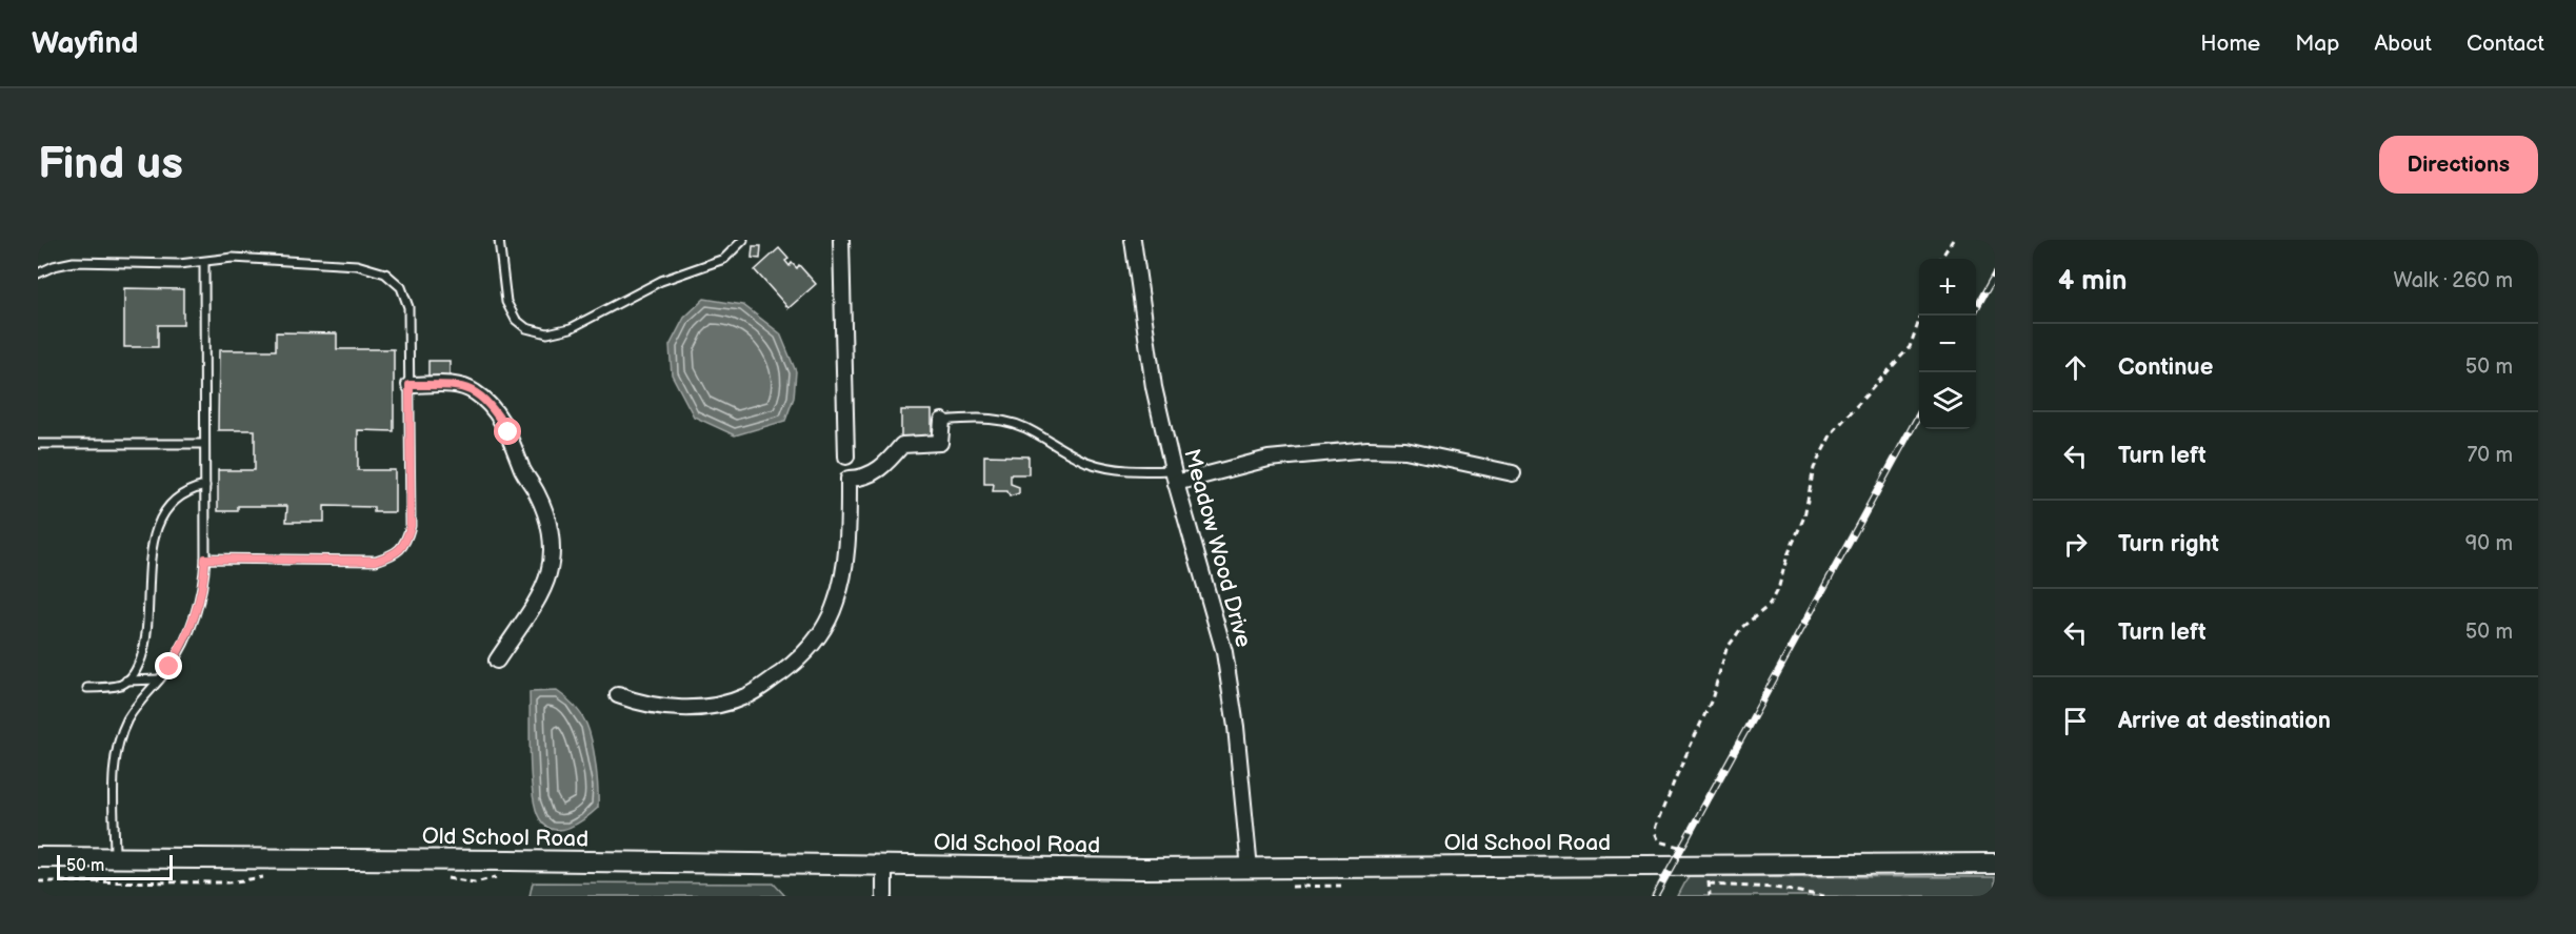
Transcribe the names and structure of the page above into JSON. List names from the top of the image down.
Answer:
{
  "streets": {
    "street": ["Meadow Wood Drive", "Old School Road"]
  },
  "crossings": [
    ["Meadow Wood Drive", "Old School Road"]
  ],
  "scale_bar": "50 m",
  "page": {
    "header": "Wayfind",
    "nav": [
      "Home",
      "Map",
      "About",
      "Contact"
    ],
    "buttons": "Directions",
    "title": "Find us",
    "heading": ["4 min", "Walk · 260 m"],
    "map_buttons": ["+", "−"],
    "list": [
      ["Continue", "50 m"],
      ["Turn left", "70 m"],
      ["Turn right", "90 m"],
      ["Turn left", "50 m"],
      "Arrive at destination"
    ],
    "scale": "50 m"
  }
}
